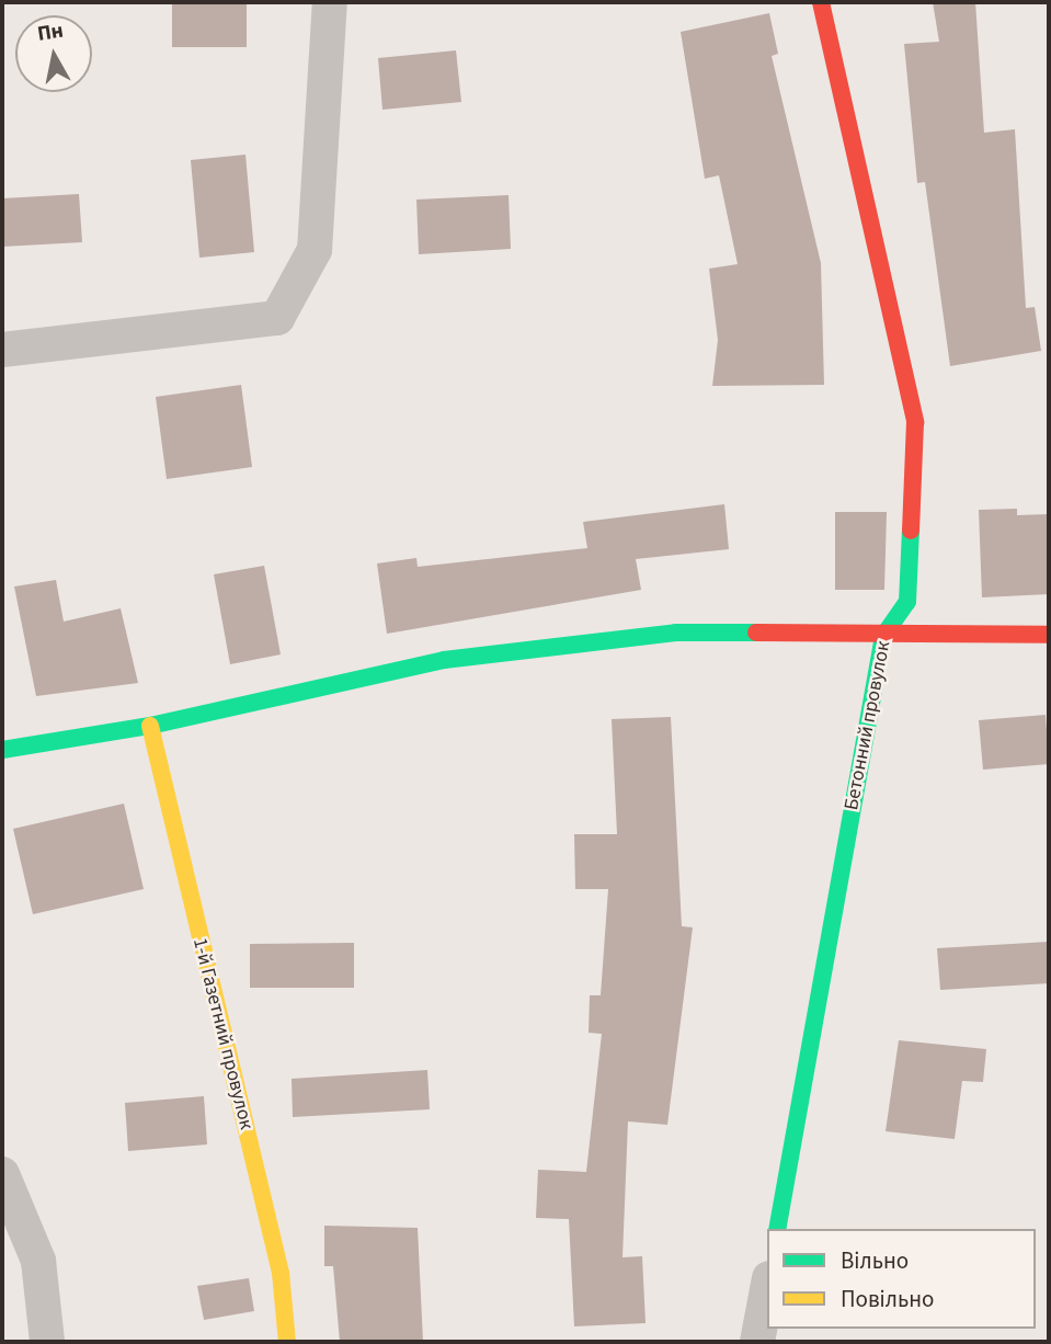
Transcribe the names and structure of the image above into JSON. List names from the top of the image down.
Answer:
{
  "streets": {
    "street": ["Бетонний провулок", "1-й Газетний провулок"]
  },
  "legend": ["Вільно", "Повільно"],
  "north": "top"
}
